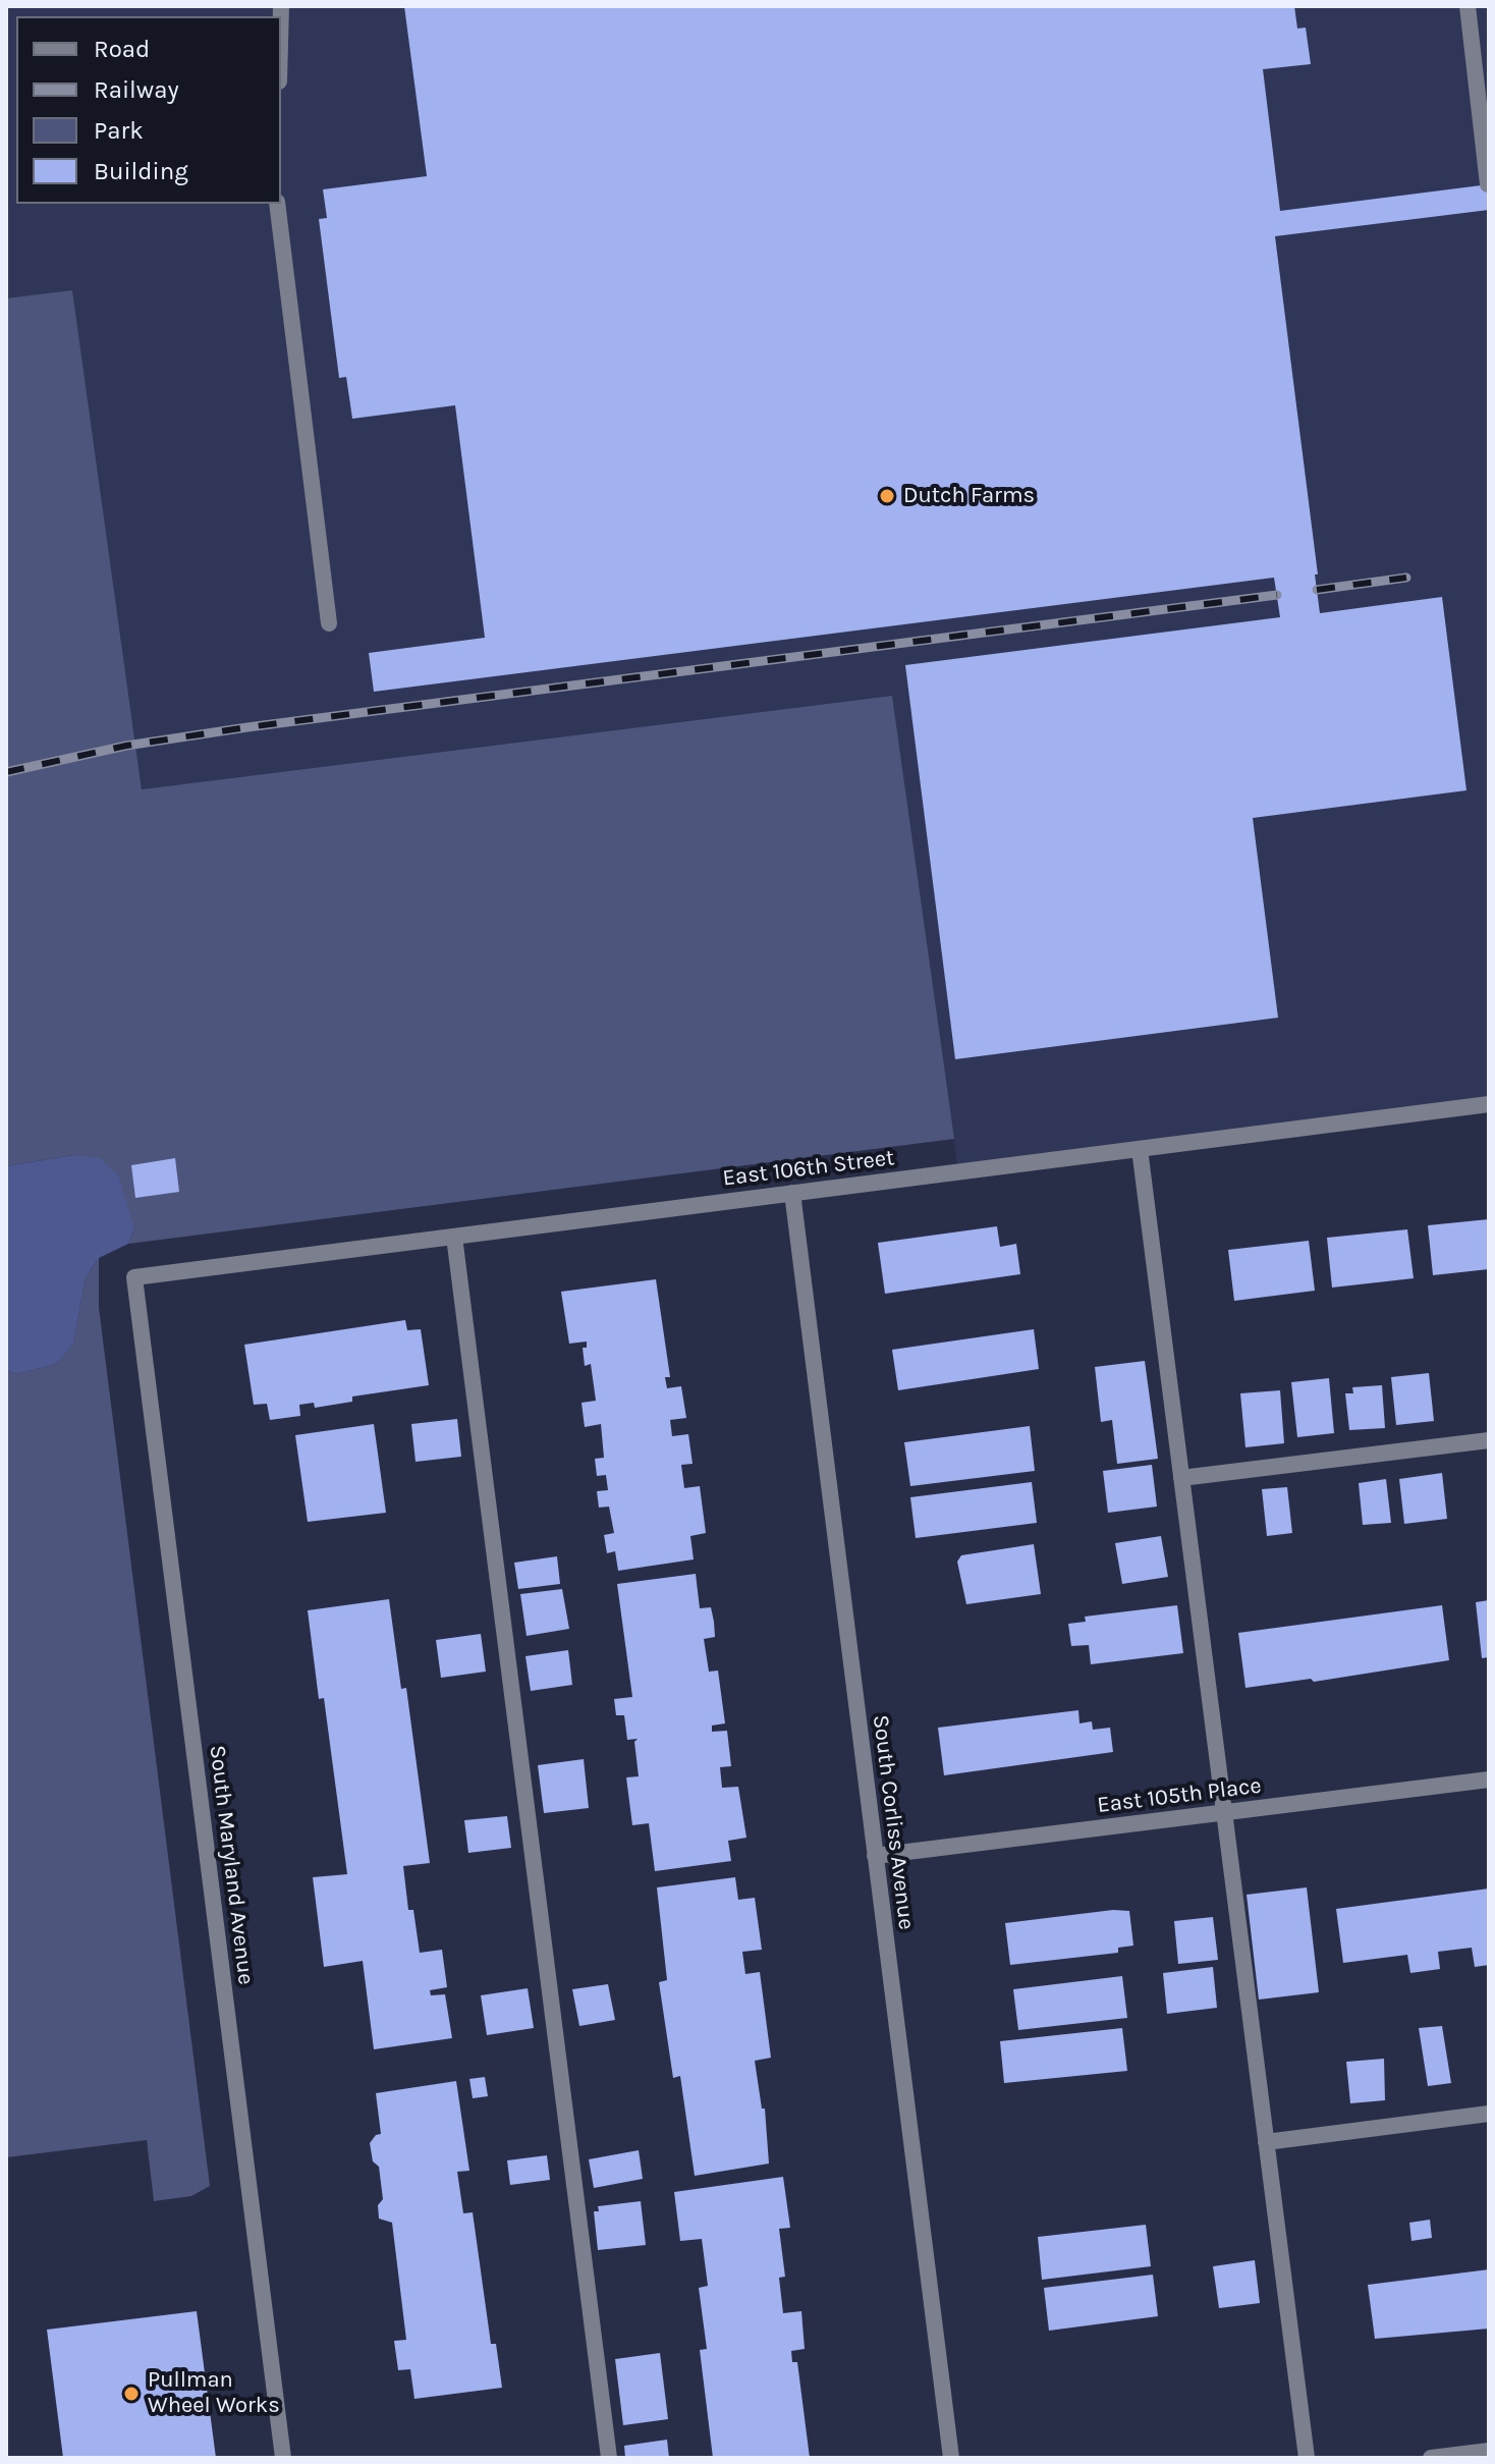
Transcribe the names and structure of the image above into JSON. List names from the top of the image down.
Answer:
{
  "streets": {
    "street": [
      "East 106th Street",
      "East 105th Place",
      "South Corliss Avenue",
      "South Maryland Avenue"
    ]
  },
  "crossings": [
    ["East 106th Street", "South Corliss Avenue"],
    ["East 106th Street", "South Maryland Avenue"],
    ["East 105th Place", "South Corliss Avenue"]
  ],
  "places": ["Dutch Farms", "Pullman Wheel Works"],
  "legend": [
    "Road",
    "Railway",
    "Park",
    "Building"
  ]
}
